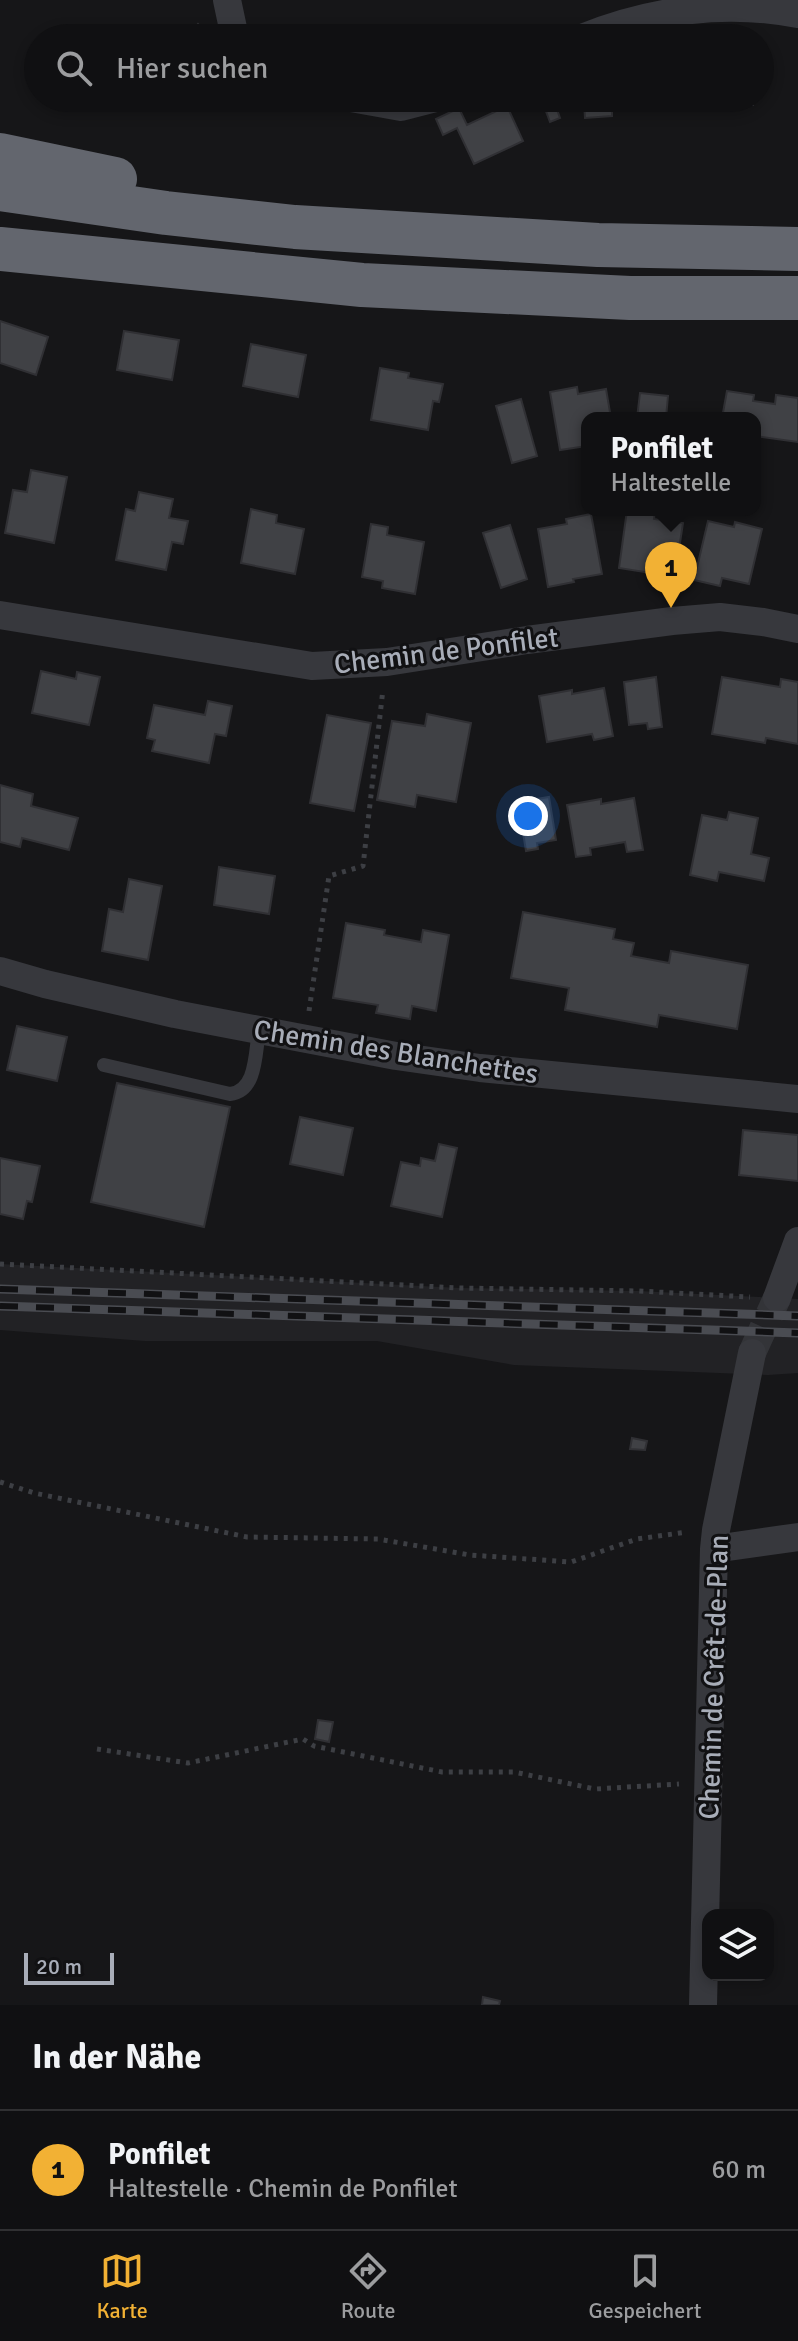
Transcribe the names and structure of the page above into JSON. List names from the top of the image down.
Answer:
{
  "streets": {
    "street": ["Chemin de Ponfilet", "Chemin des Blanchettes", "Chemin de Crêt-de-Plan"]
  },
  "scale_bar": "20 m",
  "page": {
    "search": "Hier suchen",
    "popup": ["Ponfilet", "Haltestelle"],
    "pins": "1",
    "scale": "20 m",
    "heading": "In der Nähe",
    "list": [
      {
        "mark": "1",
        "name": "Ponfilet",
        "note": "Haltestelle · Chemin de Ponfilet",
        "value": "60 m"
      }
    ],
    "nav": ["Karte", "Route", "Gespeichert"]
  }
}
